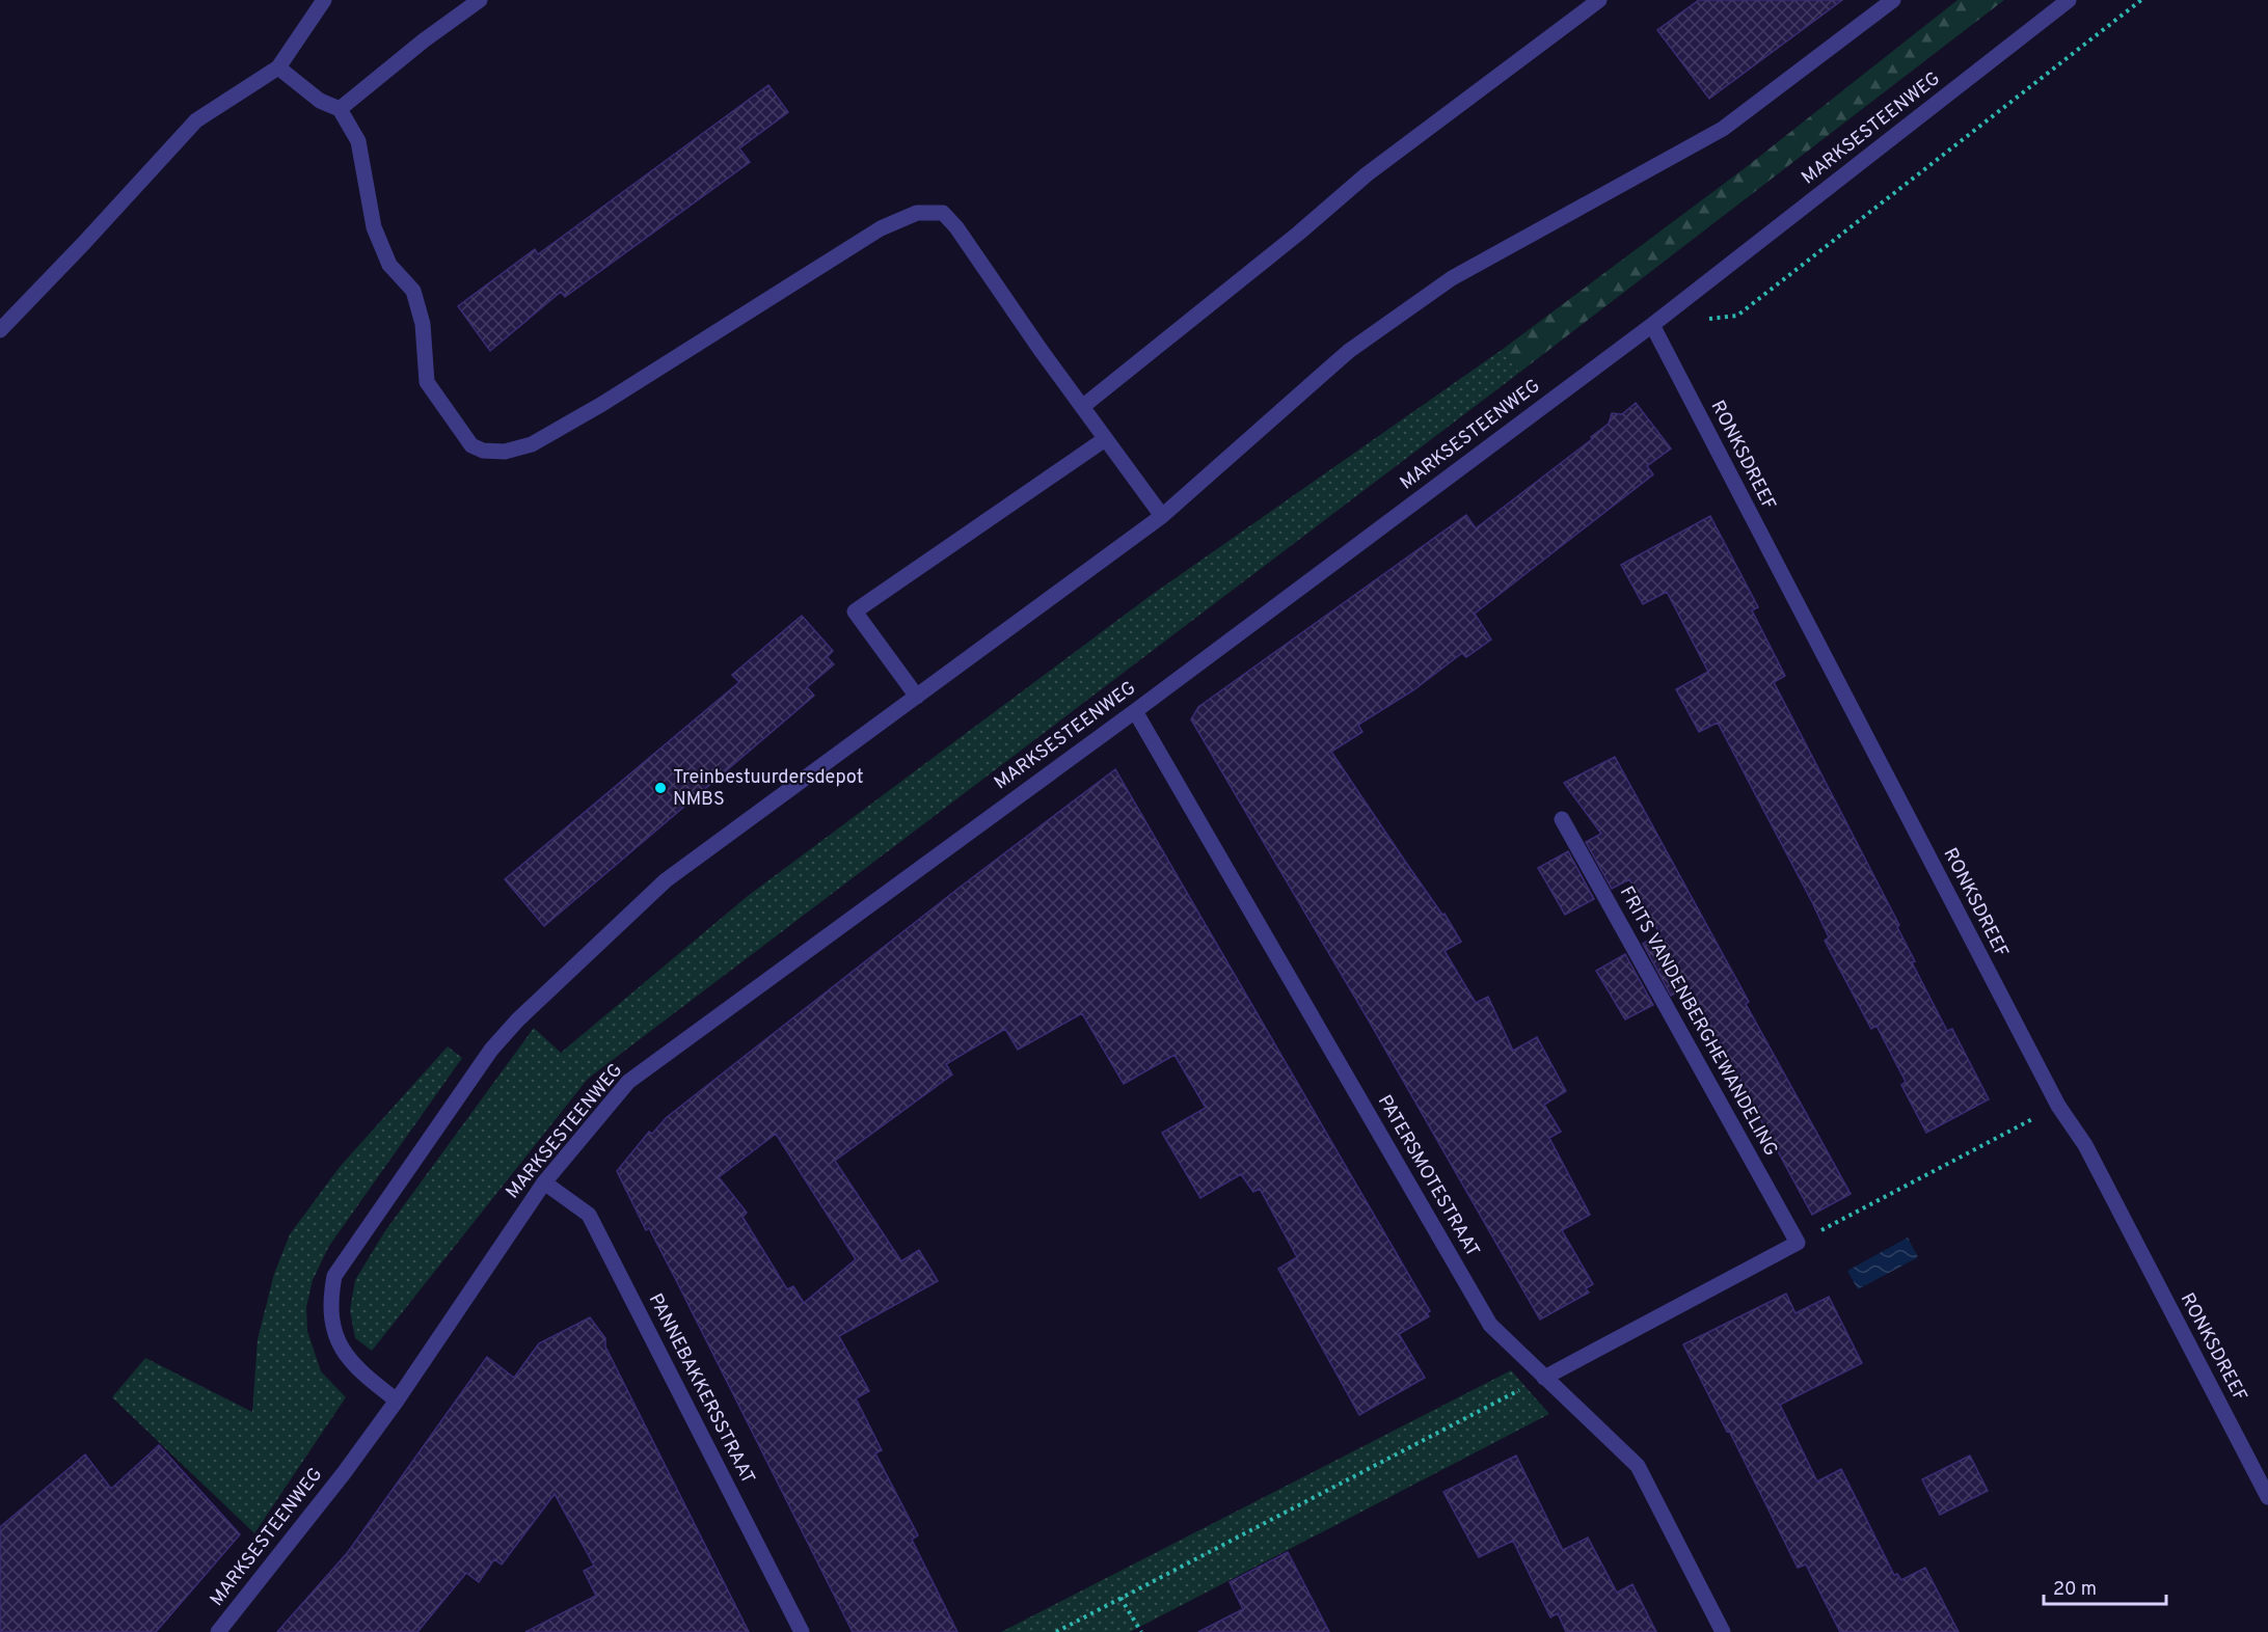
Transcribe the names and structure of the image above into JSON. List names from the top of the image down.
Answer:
{
  "streets": {
    "street": [
      "MARKSESTEENWEG",
      "RONKSDREEF",
      "FRITS VANDENBERGHEWANDELING",
      "PATERSMOTESTRAAT",
      "PANNEBAKKERSSTRAAT"
    ]
  },
  "crossings": [
    ["MARKSESTEENWEG", "RONKSDREEF"],
    ["MARKSESTEENWEG", "PATERSMOTESTRAAT"],
    ["MARKSESTEENWEG", "PANNEBAKKERSSTRAAT"]
  ],
  "places": ["Treinbestuurdersdepot NMBS"],
  "scale_bar": "20 m"
}
